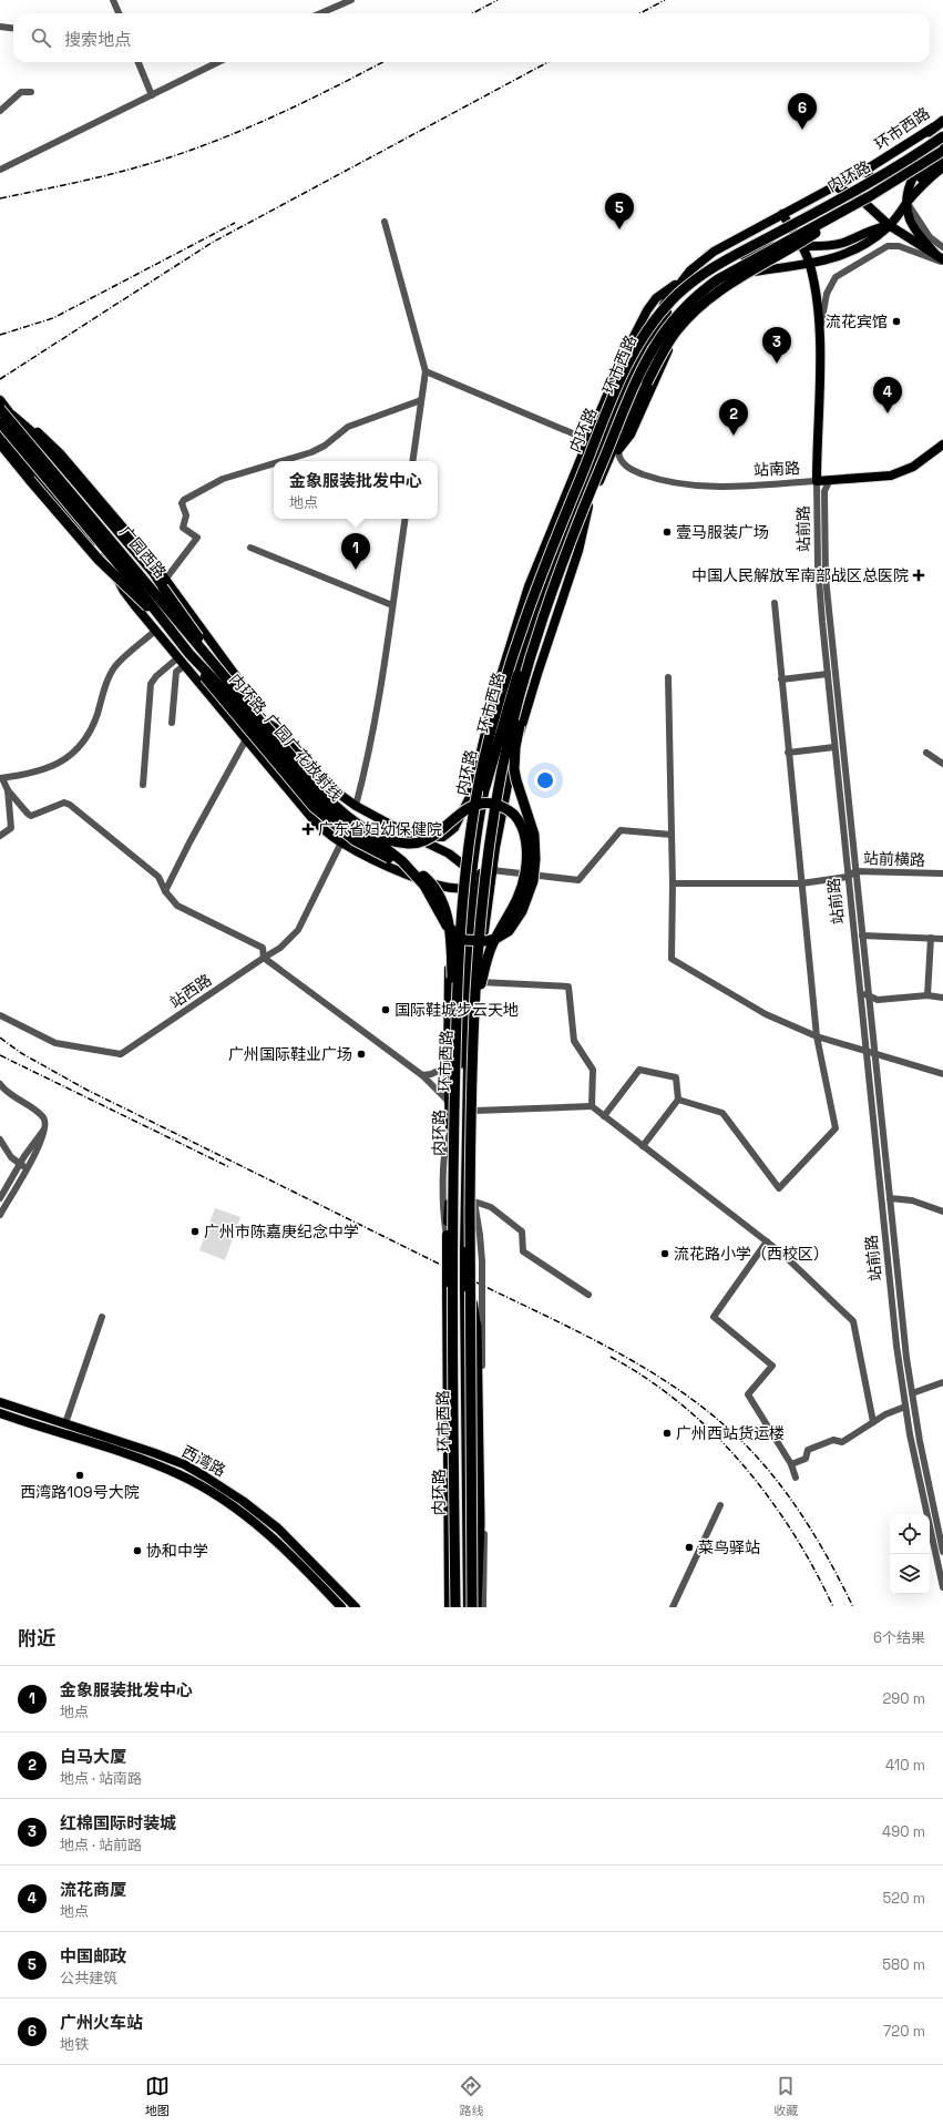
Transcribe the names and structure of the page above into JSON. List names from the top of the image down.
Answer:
{
  "streets": {
    "highway": ["内环路", "内环路-广园广花放射线"],
    "main road": [
      "环市西路",
      "站南路",
      "站前路",
      "广园西路",
      "西湾路"
    ],
    "street": ["站前横路", "站西路"]
  },
  "crossings": [
    ["环市西路", "内环路"],
    ["环市西路", "站前路"],
    ["环市西路", "内环路-广园广花放射线"],
    ["内环路", "内环路-广园广花放射线"],
    ["站南路", "站前路"],
    ["站前路", "站前横路"]
  ],
  "places": {
    "other": [
      "流花宾馆",
      "壹马服装广场",
      "国际鞋城步云天地",
      "广州国际鞋业广场",
      "广州市陈嘉庚纪念中学",
      "流花路小学（西校区）",
      "广州西站货运楼",
      "西湾路109号大院",
      "菜鸟驿站",
      "协和中学"
    ],
    "health": ["中国人民解放军南部战区总医院", "广东省妇幼保健院"]
  },
  "page": {
    "search": "搜索地点",
    "pins": [
      "6",
      "5",
      "3",
      "4",
      "2",
      "1"
    ],
    "popup": ["金象服装批发中心", "地点"],
    "heading": ["附近", "6个结果"],
    "list": [
      {
        "mark": "1",
        "name": "金象服装批发中心",
        "note": "地点",
        "value": "290 m"
      },
      {
        "mark": "2",
        "name": "白马大厦",
        "note": "地点 · 站南路",
        "value": "410 m"
      },
      {
        "mark": "3",
        "name": "红棉国际时装城",
        "note": "地点 · 站前路",
        "value": "490 m"
      },
      {
        "mark": "4",
        "name": "流花商厦",
        "note": "地点",
        "value": "520 m"
      },
      {
        "mark": "5",
        "name": "中国邮政",
        "note": "公共建筑",
        "value": "580 m"
      },
      {
        "mark": "6",
        "name": "广州火车站",
        "note": "地铁",
        "value": "720 m"
      }
    ],
    "nav": ["地图", "路线", "收藏"]
  }
}
